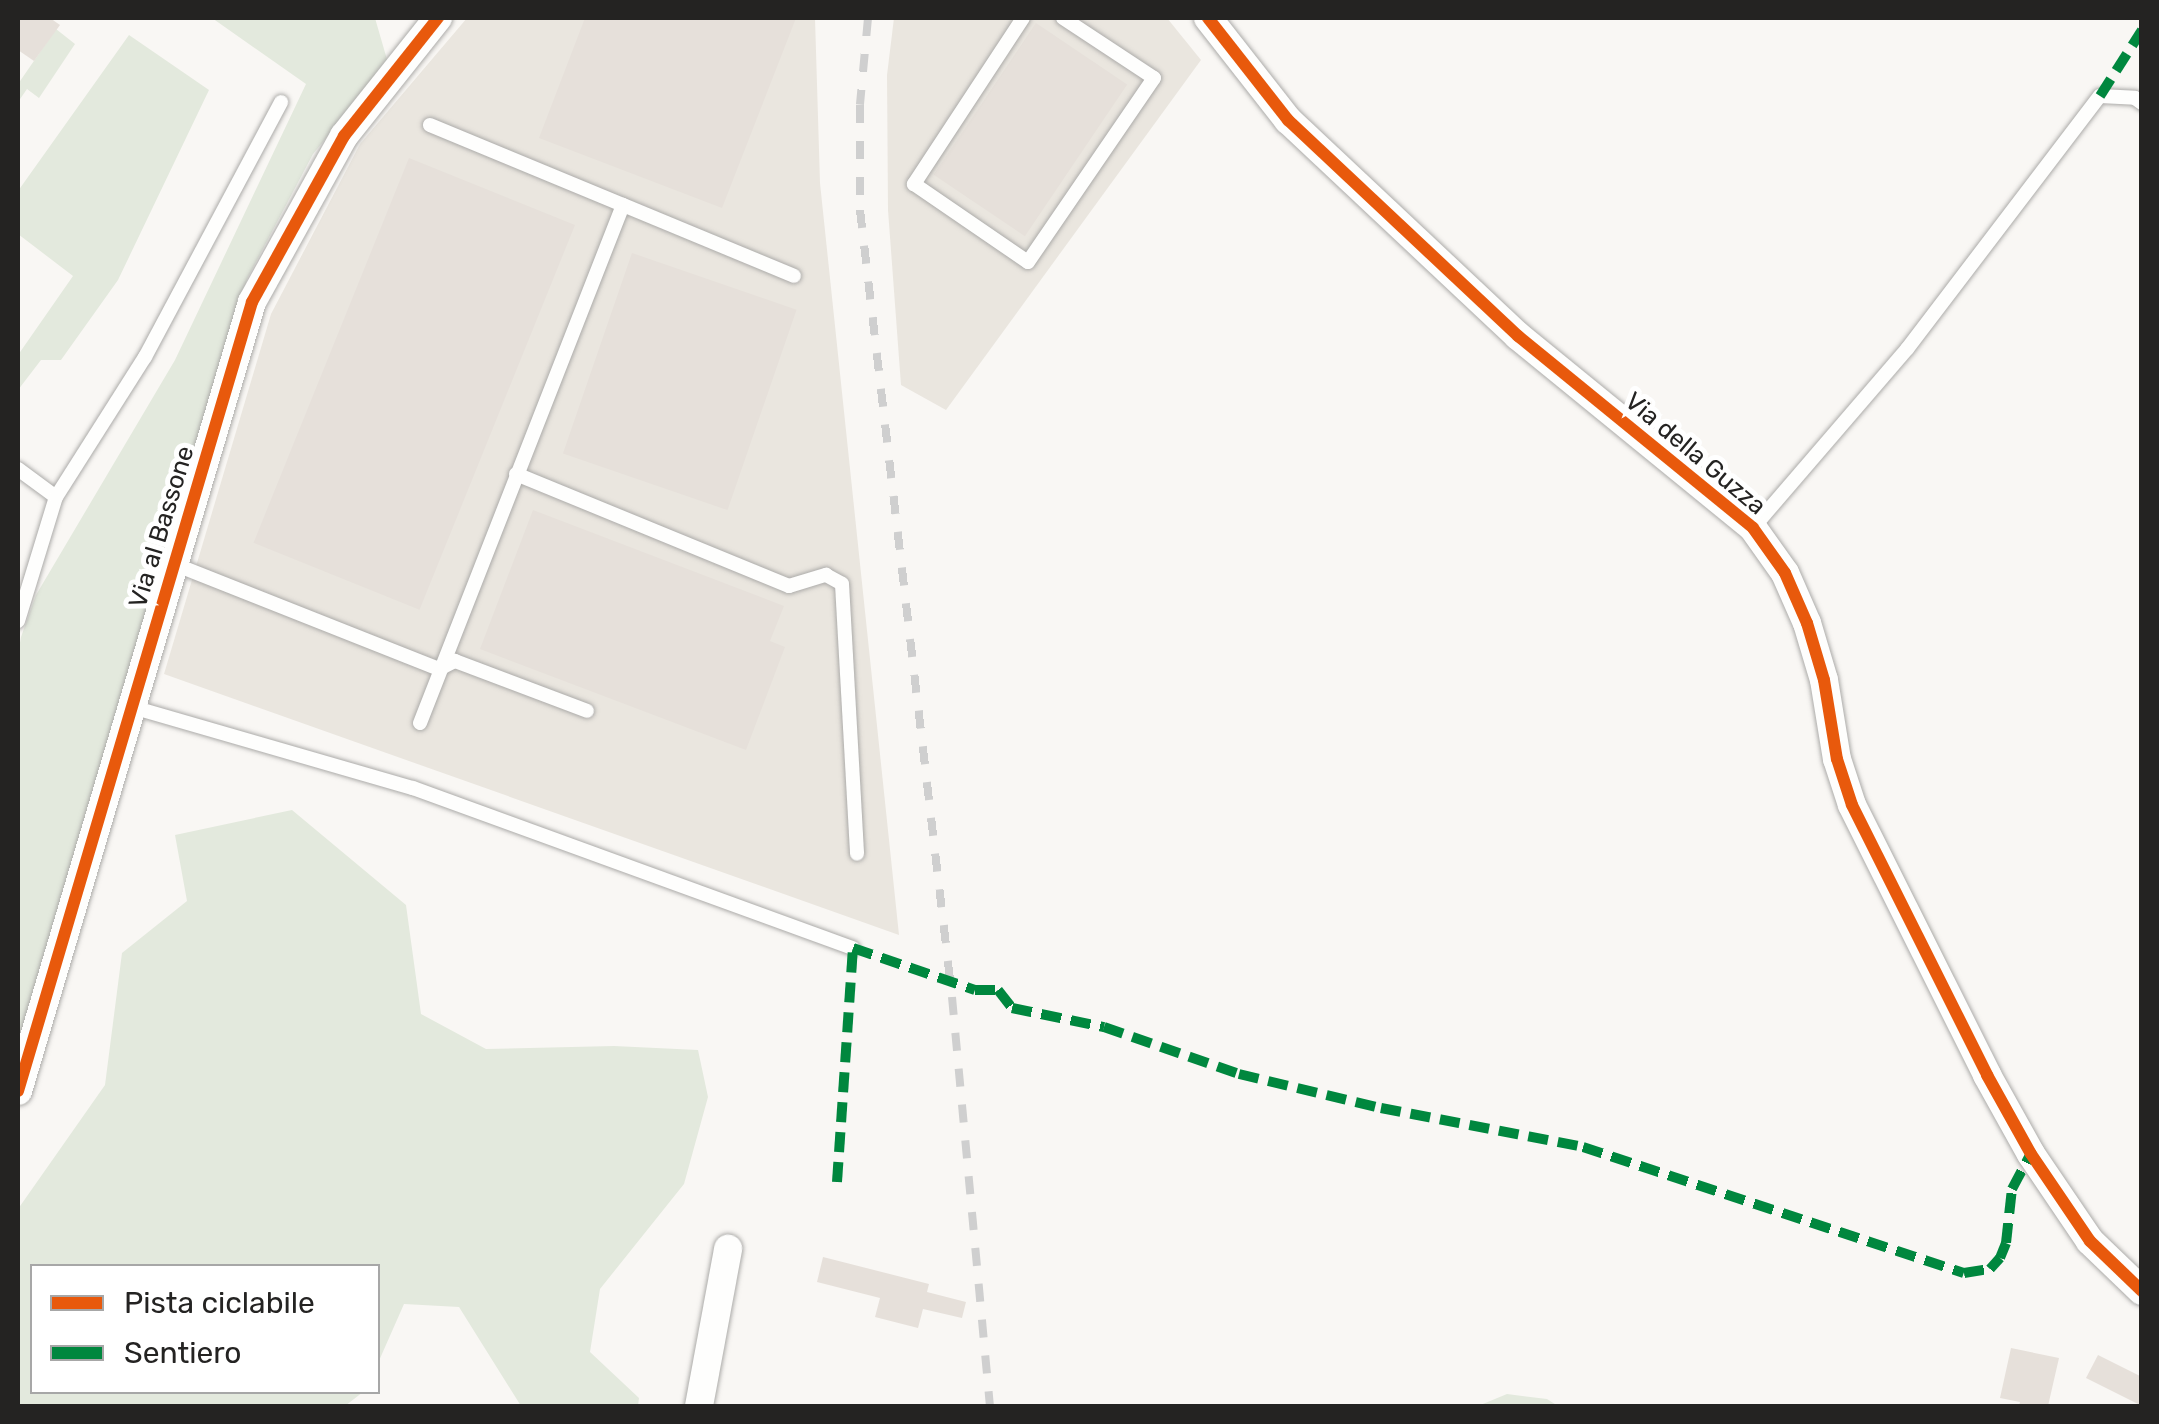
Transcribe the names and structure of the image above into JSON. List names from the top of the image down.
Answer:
{
  "streets": {
    "street": ["Via della Guzza", "Via al Bassone"]
  },
  "legend": ["Pista ciclabile", "Sentiero"]
}
